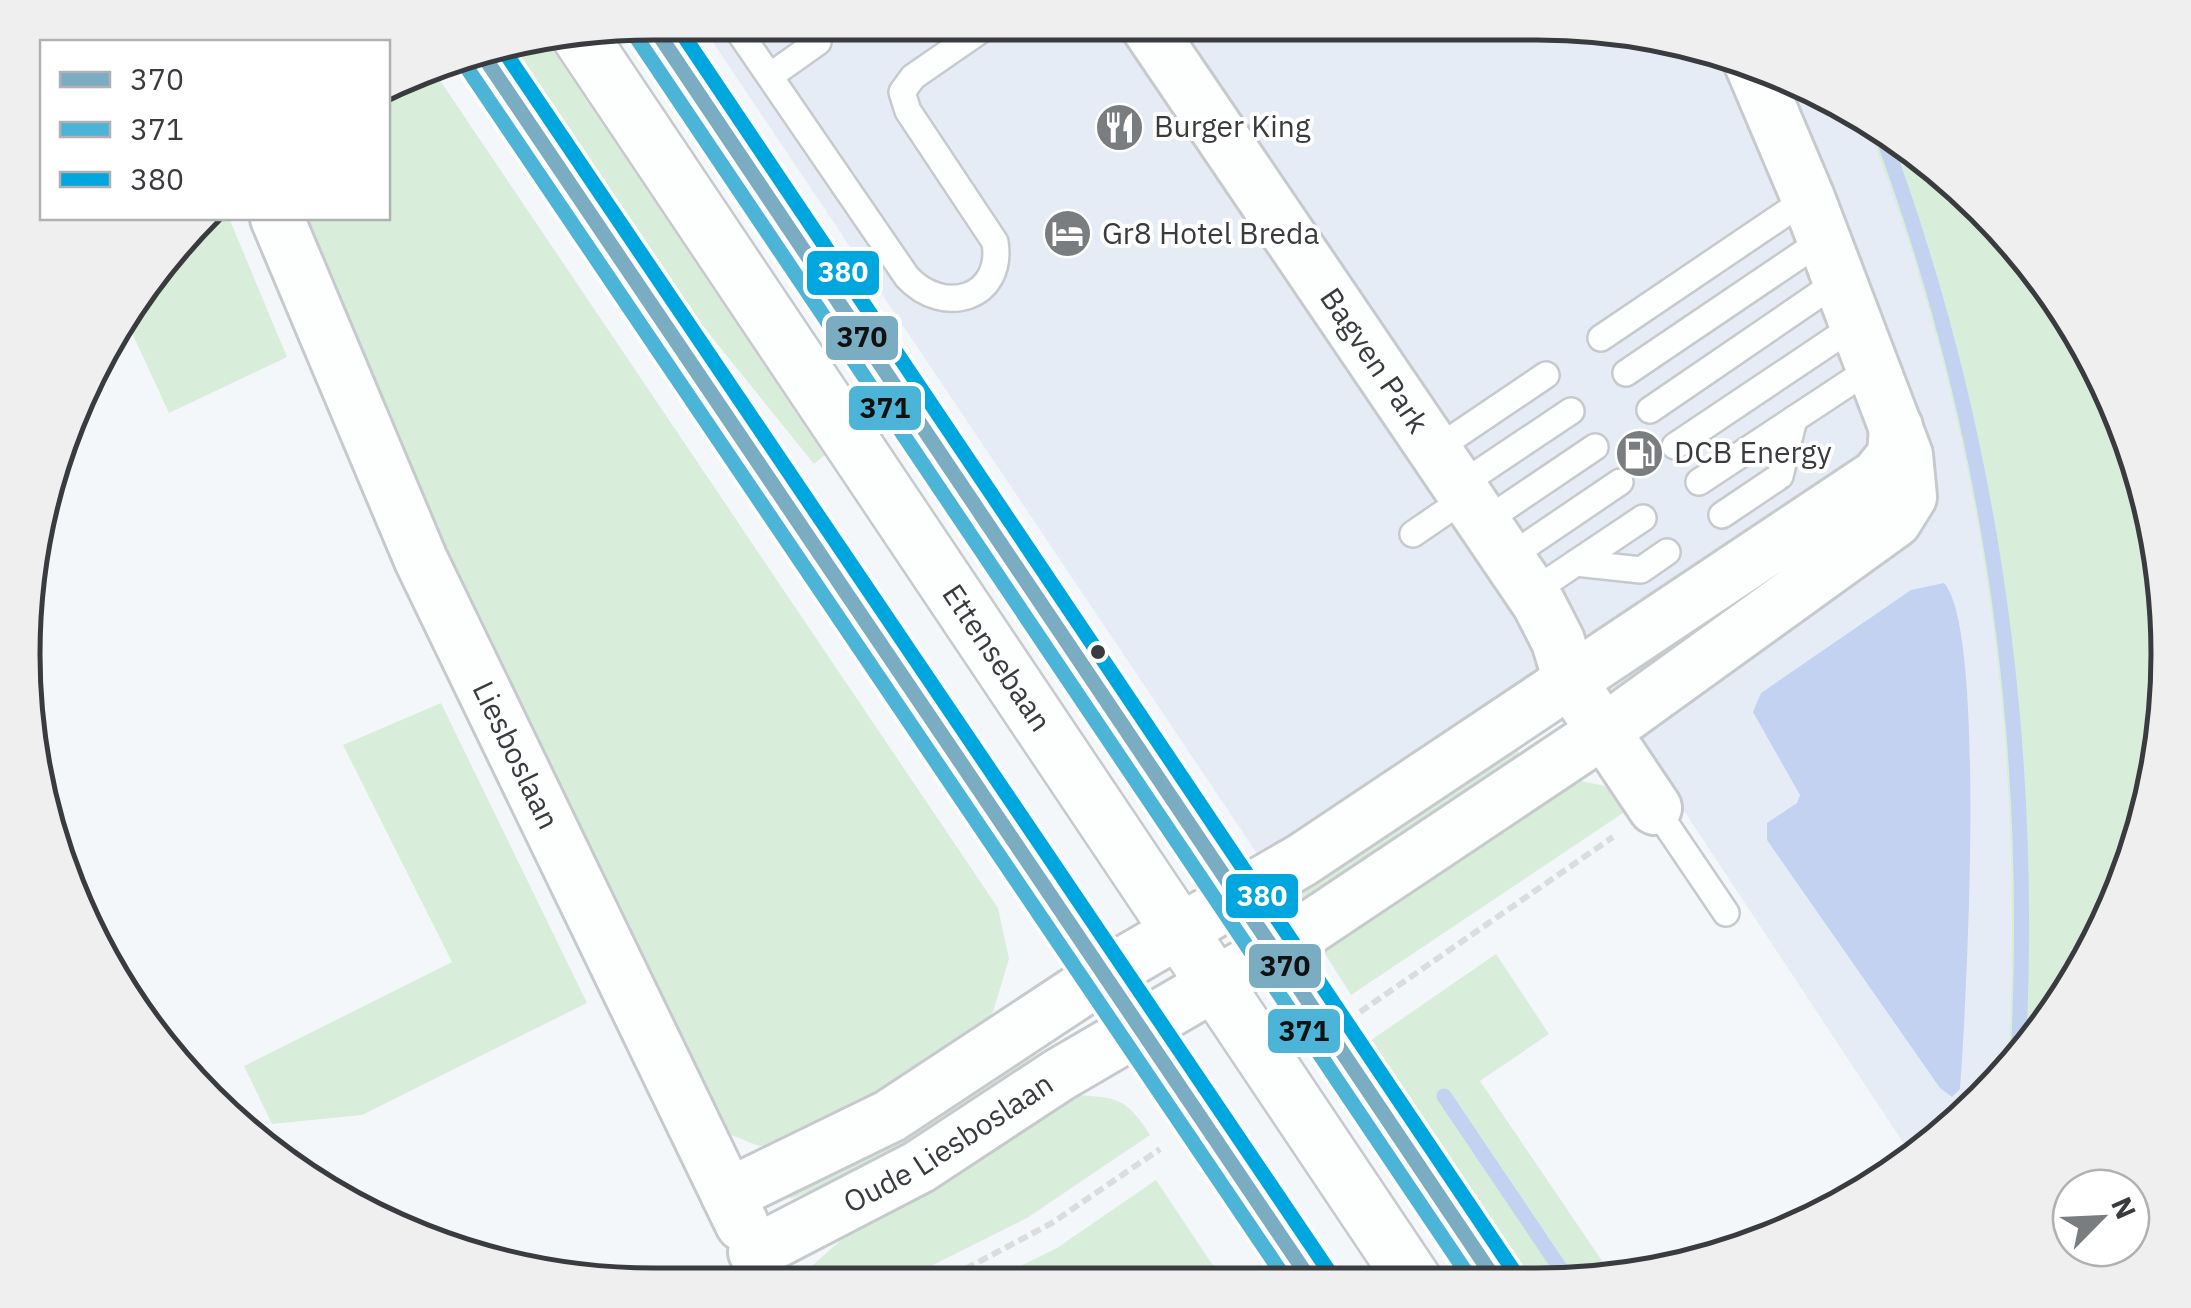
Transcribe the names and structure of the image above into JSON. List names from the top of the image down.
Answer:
{
  "streets": {
    "main road": ["Ettensebaan"],
    "street": ["Bagven Park", "Liesboslaan", "Oude Liesboslaan"]
  },
  "crossings": [
    ["Ettensebaan", "Oude Liesboslaan"],
    ["Liesboslaan", "Oude Liesboslaan"]
  ],
  "places": {
    "restaurant": ["Burger King"],
    "hotel": ["Gr8 Hotel Breda"],
    "fuel station": ["DCB Energy"]
  },
  "lines": ["transit line 370", "transit line 380", "transit line 371"],
  "legend": ["370", "371", "380"],
  "north": "top right"
}
